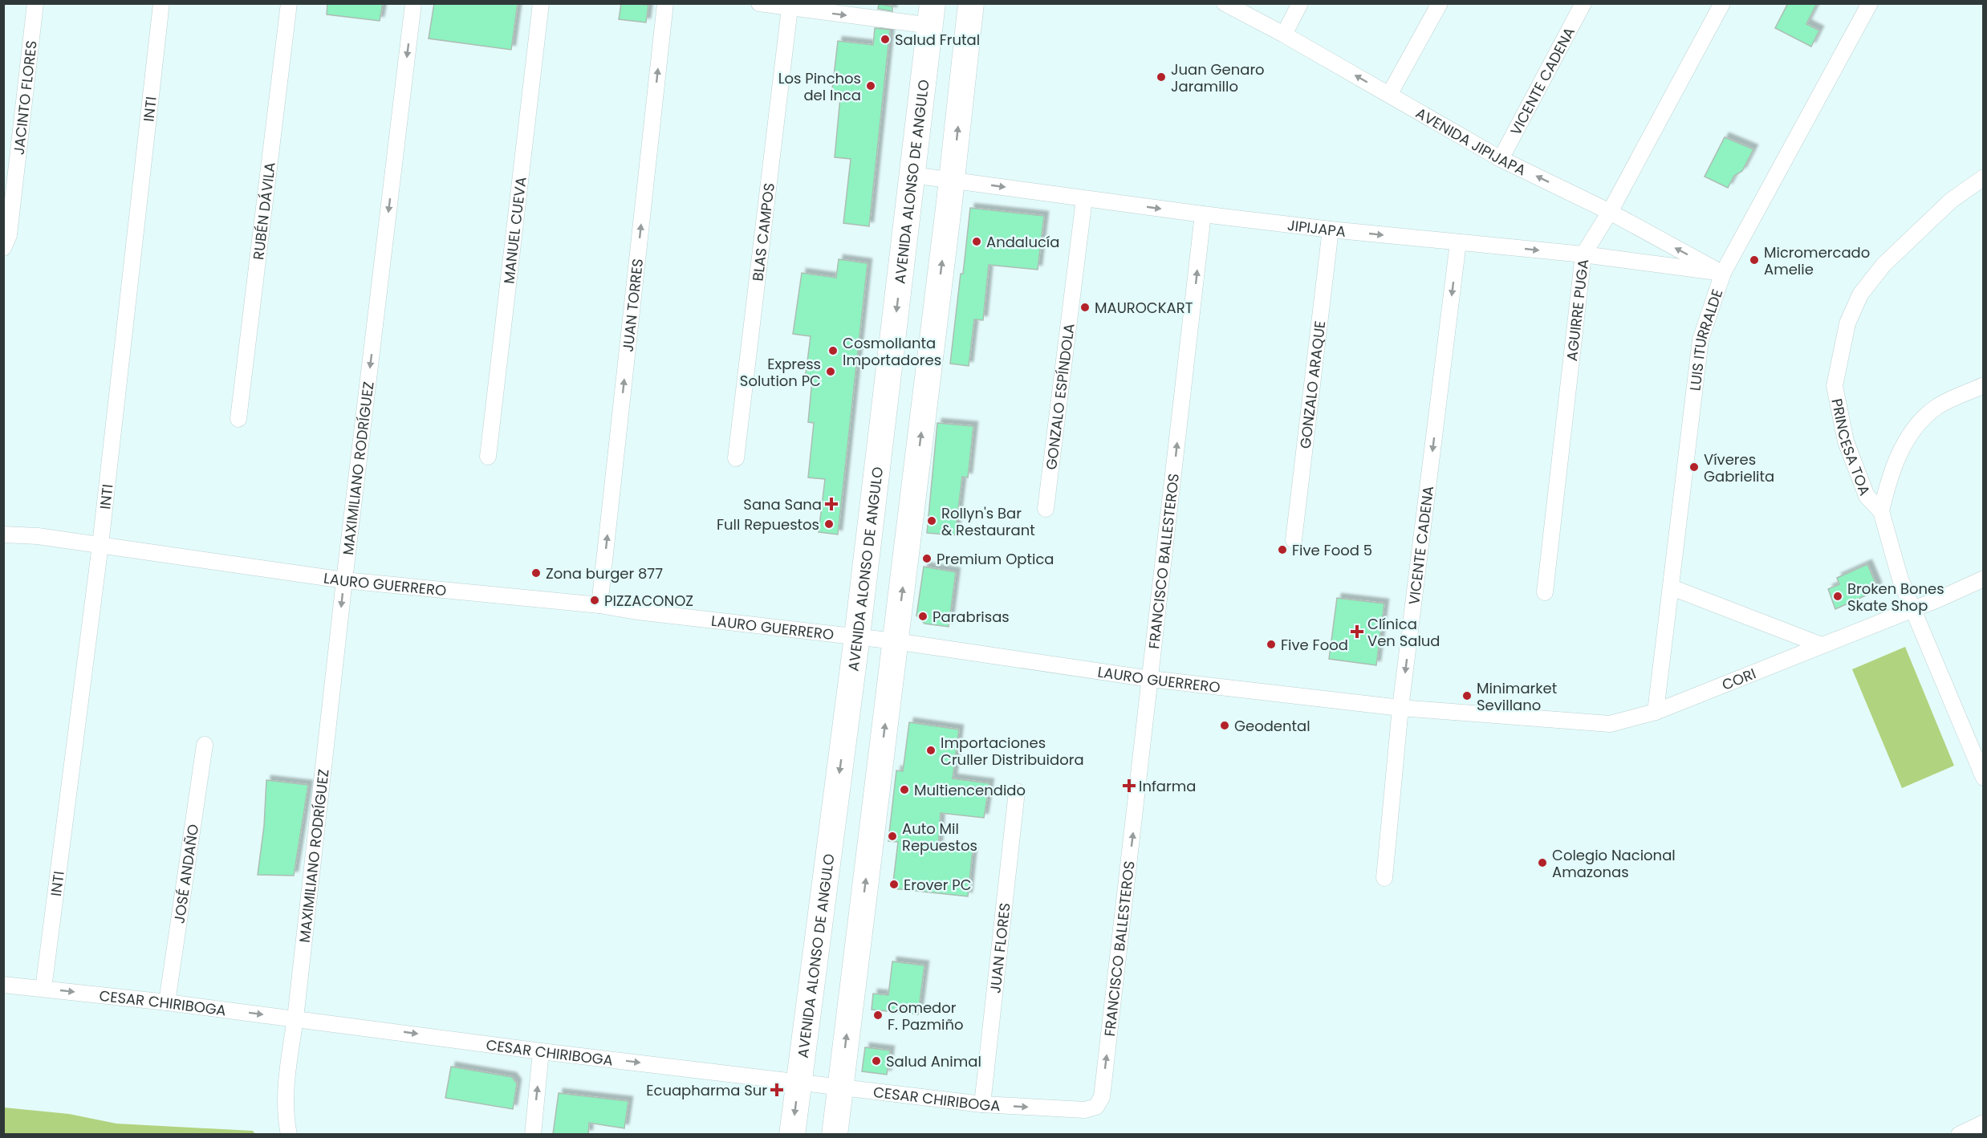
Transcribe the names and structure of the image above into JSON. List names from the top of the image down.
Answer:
{
  "streets": {
    "main road": ["AVENIDA ALONSO DE ANGULO"],
    "street": [
      "VICENTE CADENA",
      "JACINTO FLORES",
      "INTI",
      "AVENIDA JIPIJAPA",
      "RUBÉN DÁVILA",
      "JIPIJAPA",
      "MANUEL CUEVA",
      "BLAS CAMPOS",
      "JUAN TORRES",
      "AGUIRRE PUGA",
      "LUIS ITURRALDE",
      "GONZALO ARAQUE",
      "GONZALO ESPÍNDOLA",
      "PRINCESA TOA",
      "MAXIMILIANO RODRÍGUEZ",
      "FRANCISCO BALLESTEROS",
      "LAURO GUERRERO",
      "CORI",
      "JOSÉ ANDAÑO",
      "JUAN FLORES",
      "CESAR CHIRIBOGA"
    ]
  },
  "crossings": [
    ["VICENTE CADENA", "AVENIDA JIPIJAPA"],
    ["VICENTE CADENA", "JIPIJAPA"],
    ["VICENTE CADENA", "LAURO GUERRERO"],
    ["INTI", "LAURO GUERRERO"],
    ["INTI", "CESAR CHIRIBOGA"],
    ["AVENIDA JIPIJAPA", "JIPIJAPA"],
    ["AVENIDA JIPIJAPA", "AGUIRRE PUGA"],
    ["AVENIDA JIPIJAPA", "LUIS ITURRALDE"],
    ["AVENIDA ALONSO DE ANGULO", "JIPIJAPA"],
    ["AVENIDA ALONSO DE ANGULO", "LAURO GUERRERO"],
    ["AVENIDA ALONSO DE ANGULO", "CESAR CHIRIBOGA"],
    ["JIPIJAPA", "AGUIRRE PUGA"],
    ["JIPIJAPA", "LUIS ITURRALDE"],
    ["JIPIJAPA", "GONZALO ARAQUE"],
    ["JIPIJAPA", "GONZALO ESPÍNDOLA"],
    ["JIPIJAPA", "FRANCISCO BALLESTEROS"],
    ["JUAN TORRES", "LAURO GUERRERO"],
    ["LUIS ITURRALDE", "LAURO GUERRERO"],
    ["LUIS ITURRALDE", "CORI"],
    ["PRINCESA TOA", "CORI"],
    ["MAXIMILIANO RODRÍGUEZ", "LAURO GUERRERO"],
    ["MAXIMILIANO RODRÍGUEZ", "CESAR CHIRIBOGA"],
    ["FRANCISCO BALLESTEROS", "LAURO GUERRERO"],
    ["FRANCISCO BALLESTEROS", "CESAR CHIRIBOGA"],
    ["LAURO GUERRERO", "CORI"],
    ["JOSÉ ANDAÑO", "CESAR CHIRIBOGA"],
    ["JUAN FLORES", "CESAR CHIRIBOGA"]
  ],
  "one_way": [
    "VICENTE CADENA",
    "AVENIDA JIPIJAPA",
    "JIPIJAPA",
    "JUAN TORRES",
    "MAXIMILIANO RODRÍGUEZ",
    "FRANCISCO BALLESTEROS",
    "CESAR CHIRIBOGA"
  ],
  "places": {
    "other": [
      "Salud Frutal",
      "Juan Genaro Jaramillo",
      "Los Pinchos del Inca",
      "Andalucía",
      "Micromercado Amelie",
      "MAUROCKART",
      "Cosmollanta Importadores",
      "Express Solution PC",
      "Víveres Gabrielita",
      "Rollyn's Bar & Restaurant",
      "Full Repuestos",
      "Five Food 5",
      "Premium Optica",
      "Zona burger 877",
      "Broken Bones Skate Shop",
      "PIZZACONOZ",
      "Parabrisas",
      "Five Food",
      "Minimarket Sevillano",
      "Geodental",
      "Importaciones Cruller Distribuidora",
      "Multiencendido",
      "Auto Mil Repuestos",
      "Colegio Nacional Amazonas",
      "Erover PC",
      "Comedor F. Pazmiño",
      "Salud Animal"
    ],
    "health": [
      "Sana Sana",
      "Clínica Ven Salud",
      "Infarma",
      "Ecuapharma Sur"
    ]
  }
}
